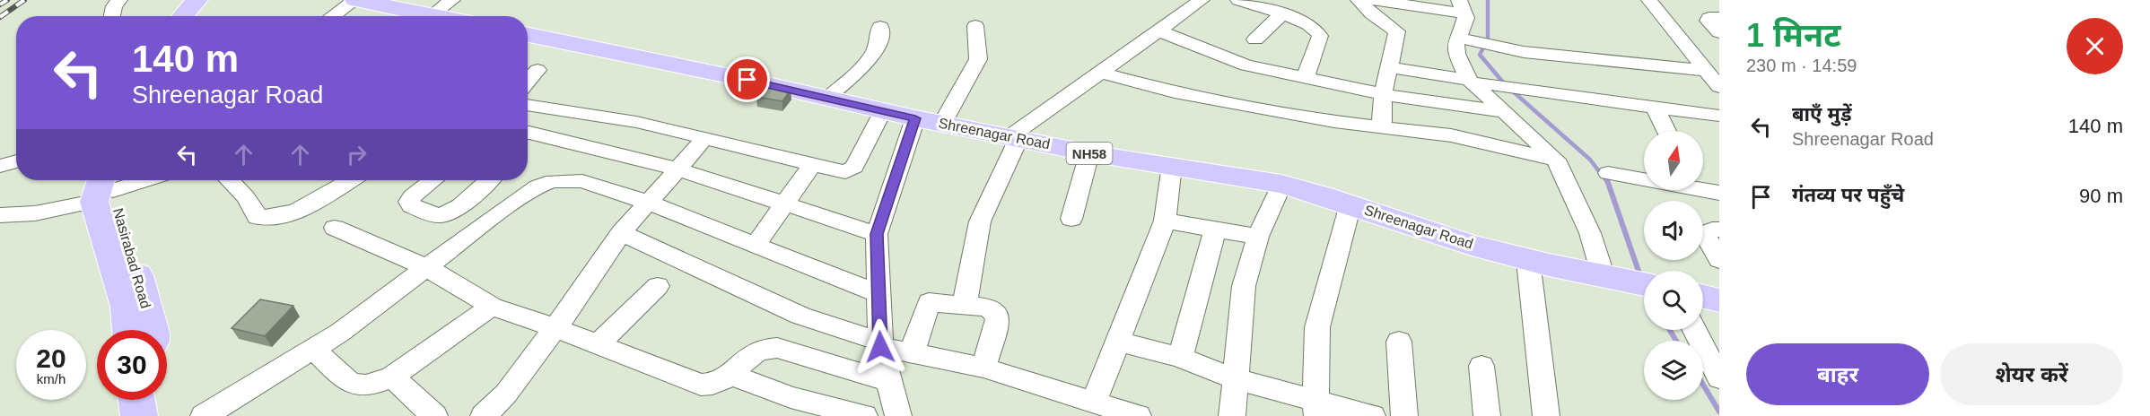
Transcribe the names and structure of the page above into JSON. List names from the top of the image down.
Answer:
{
  "streets": {
    "highway": ["Shreenagar Road", "NH58", "Nasirabad Road"]
  },
  "north": "top",
  "page": {
    "heading": ["1 मिनट", "230 m · 14:59"],
    "turn": ["140 m", "Shreenagar Road"],
    "list": [
      {
        "name": "बाएँ मुड़ें",
        "note": "Shreenagar Road",
        "value": "140 m"
      },
      {
        "name": "गंतव्य पर पहुँचे",
        "value": "90 m"
      }
    ],
    "speed": "20 km/h",
    "limit": "30",
    "buttons": ["बाहर", "शेयर करें"]
  }
}
